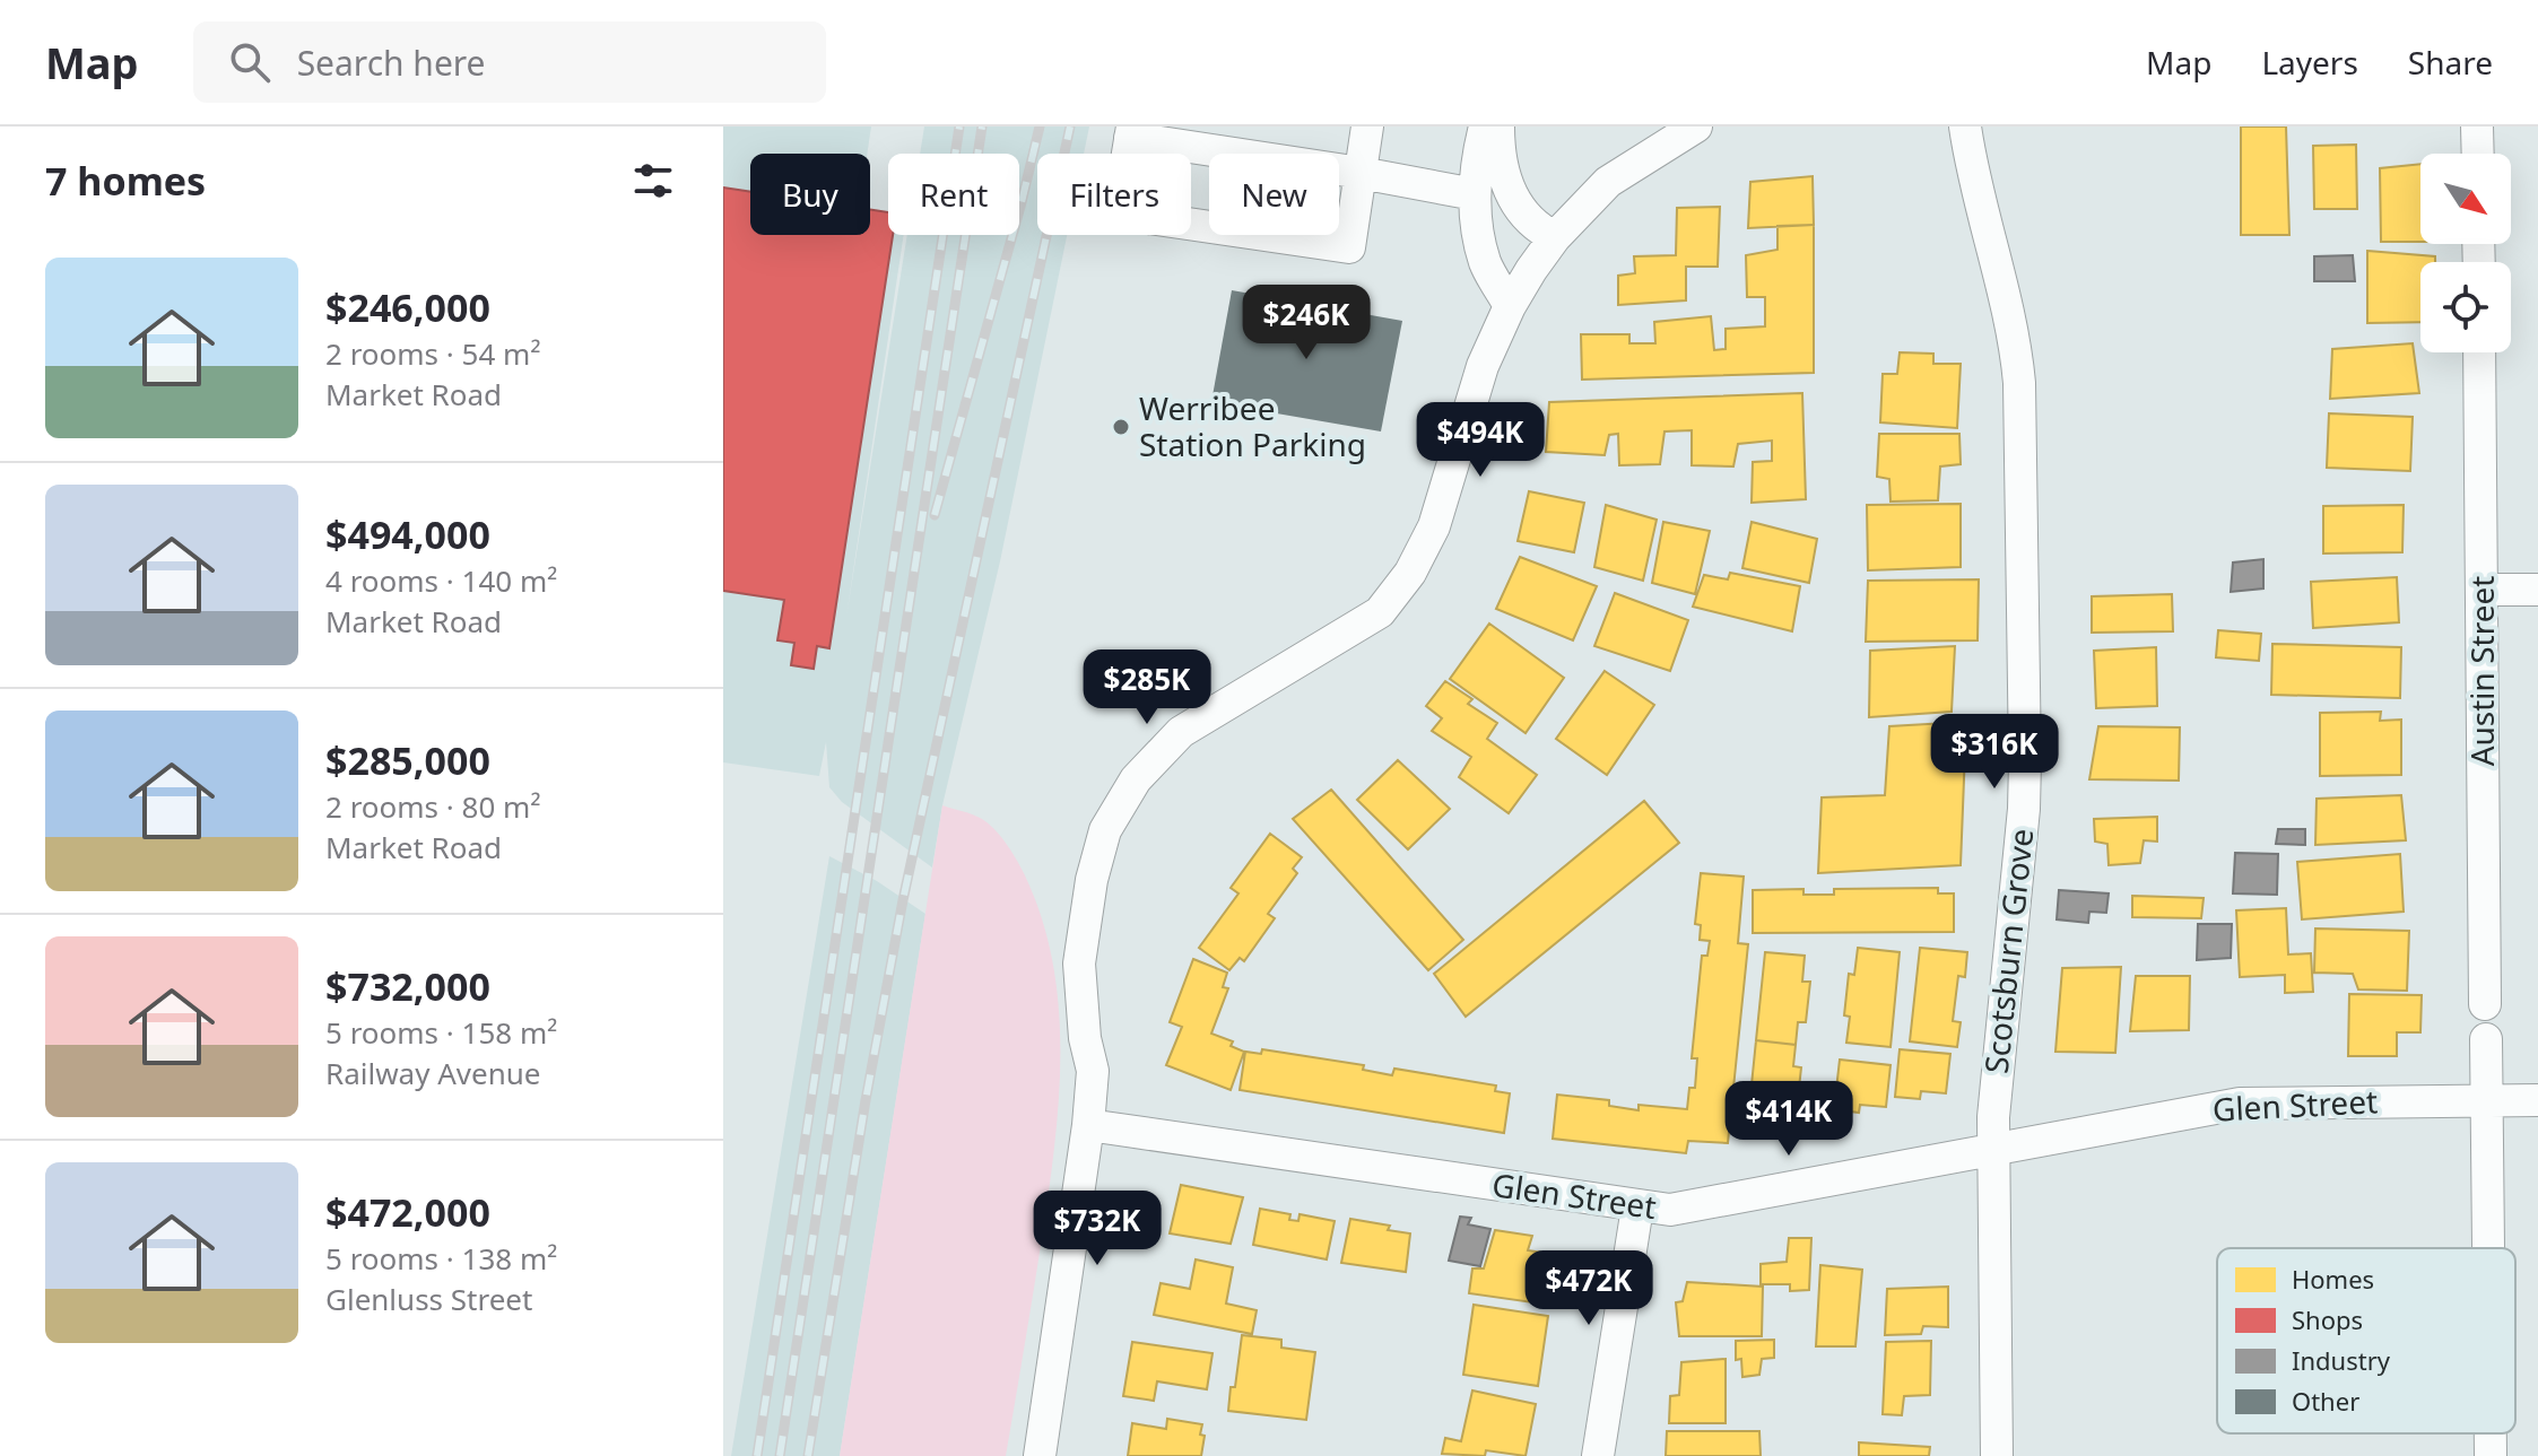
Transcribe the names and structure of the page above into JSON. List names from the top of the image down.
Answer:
{
  "streets": {
    "street": ["Austin Street", "Scotsburn Grove", "Glen Street"]
  },
  "crossings": [
    ["Scotsburn Grove", "Glen Street"]
  ],
  "places": ["Werribee Station Parking"],
  "legend": [
    "Homes",
    "Shops",
    "Industry",
    "Other"
  ],
  "north": "bottom right",
  "page": {
    "header": "Map",
    "search": "Search here",
    "nav": ["Map", "Layers", "Share"],
    "heading": "7 homes",
    "chip": [
      "Buy",
      "Rent",
      "Filters",
      "New"
    ],
    "list": [
      {
        "name": "$246,000",
        "note": "2 rooms · 54 m² · Market Road"
      },
      {
        "name": "$494,000",
        "note": "4 rooms · 140 m² · Market Road"
      },
      {
        "name": "$285,000",
        "note": "2 rooms · 80 m² · Market Road"
      },
      {
        "name": "$732,000",
        "note": "5 rooms · 158 m² · Railway Avenue"
      },
      {
        "name": "$472,000",
        "note": "5 rooms · 138 m² · Glenluss Street"
      }
    ],
    "price": [
      "$246K",
      "$494K",
      "$285K",
      "$316K",
      "$414K",
      "$732K",
      "$472K"
    ]
  }
}
